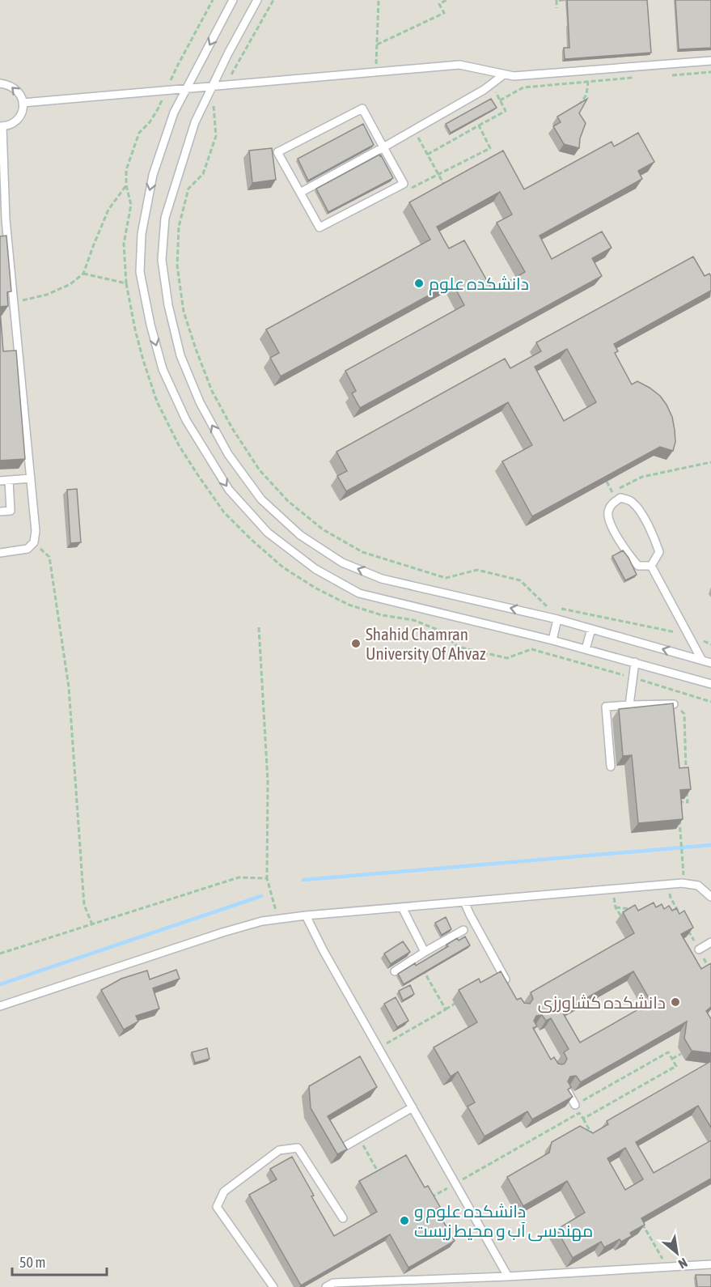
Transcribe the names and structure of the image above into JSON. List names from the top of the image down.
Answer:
{
  "places": [
    "دانشکده علوم",
    "Shahid Chamran University Of Ahvaz",
    "دانشکده کشاورزی",
    "دانشکده علوم و مهندسی آب و محیط زیست"
  ],
  "scale_bar": "50 m",
  "north": "bottom right"
}
